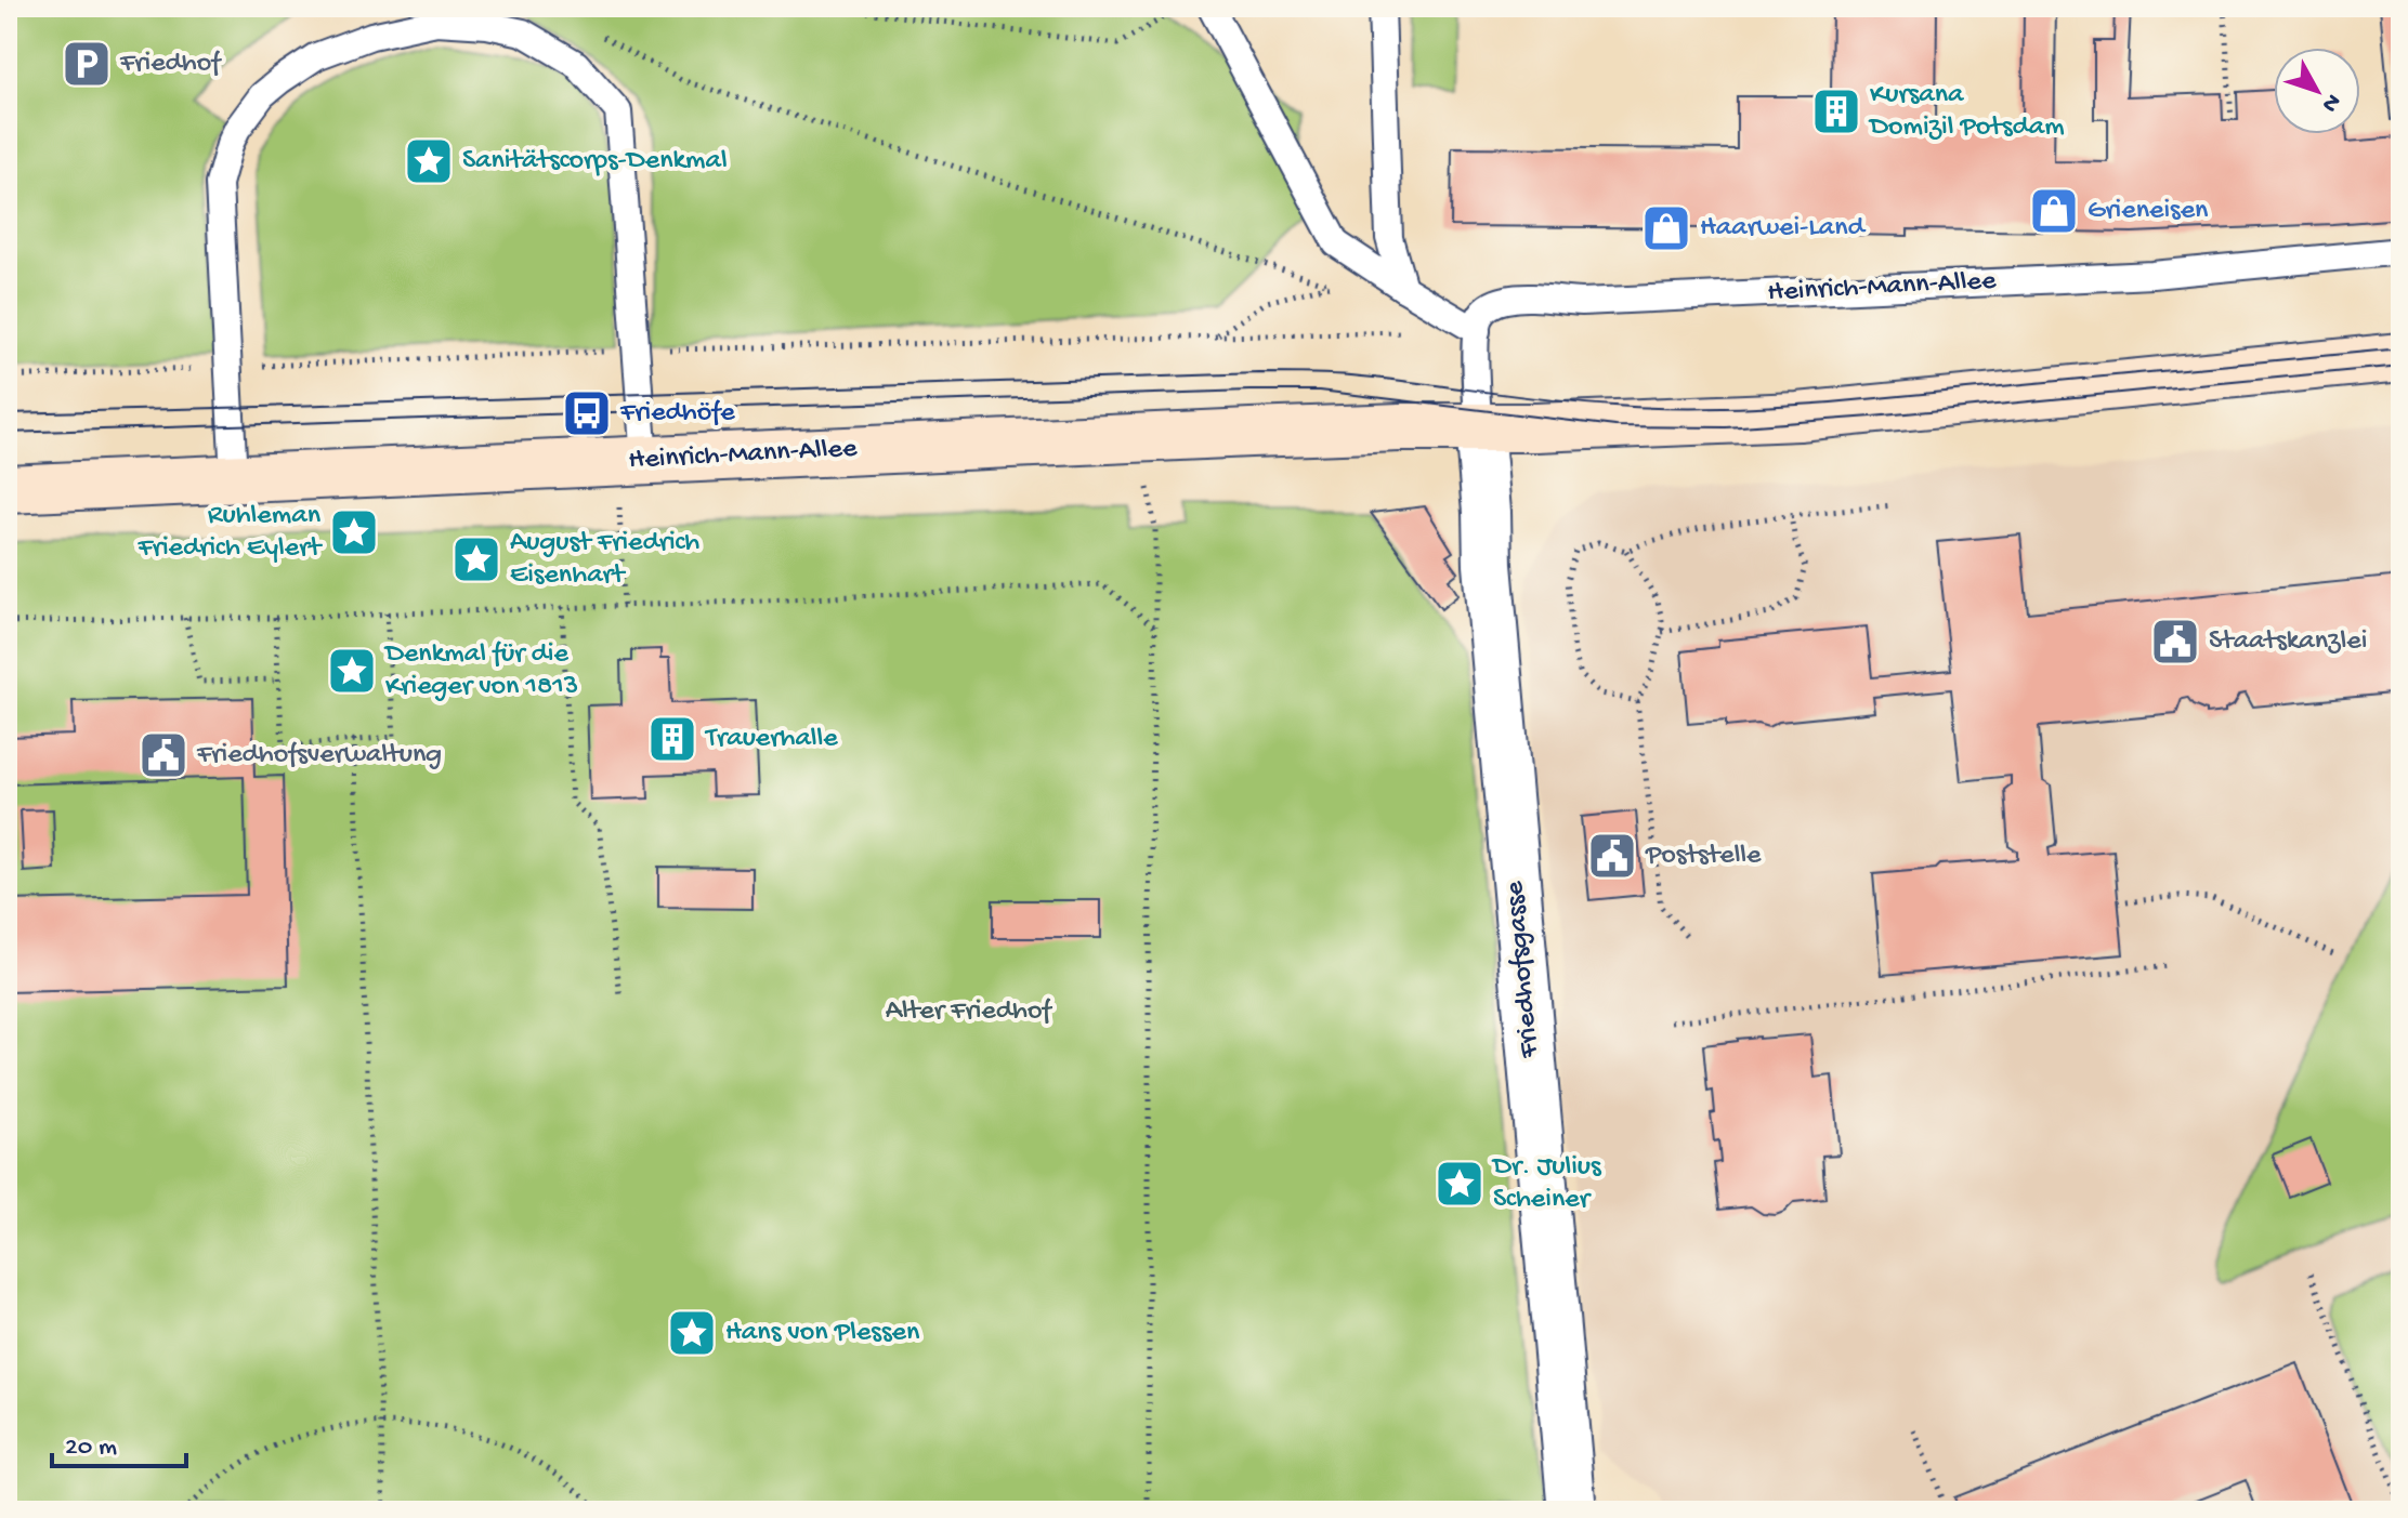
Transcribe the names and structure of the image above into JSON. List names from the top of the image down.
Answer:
{
  "streets": {
    "main road": ["Heinrich-Mann-Allee"],
    "street": ["Friedhofsgasse"]
  },
  "crossings": [
    ["Heinrich-Mann-Allee", "Friedhofsgasse"]
  ],
  "parks": ["Alter Friedhof"],
  "places": {
    "parking": ["Friedhof"],
    "building": ["Kursana Domizil Potsdam", "Trauerhalle"],
    "place": [
      "Sanitätscorps-Denkmal",
      "Ruhleman Friedrich Eylert",
      "August Friedrich Eisenhart",
      "Denkmal für die Krieger von 1813",
      "Dr. Julius Scheiner",
      "Hans von Plessen"
    ],
    "shop": ["Grieneisen", "Haarwei-Land"],
    "bus stop": ["Friedhöfe"],
    "public building": ["Staatskanzlei", "Friedhofsverwaltung", "Poststelle"]
  },
  "scale_bar": "20 m",
  "north": "bottom right"
}
